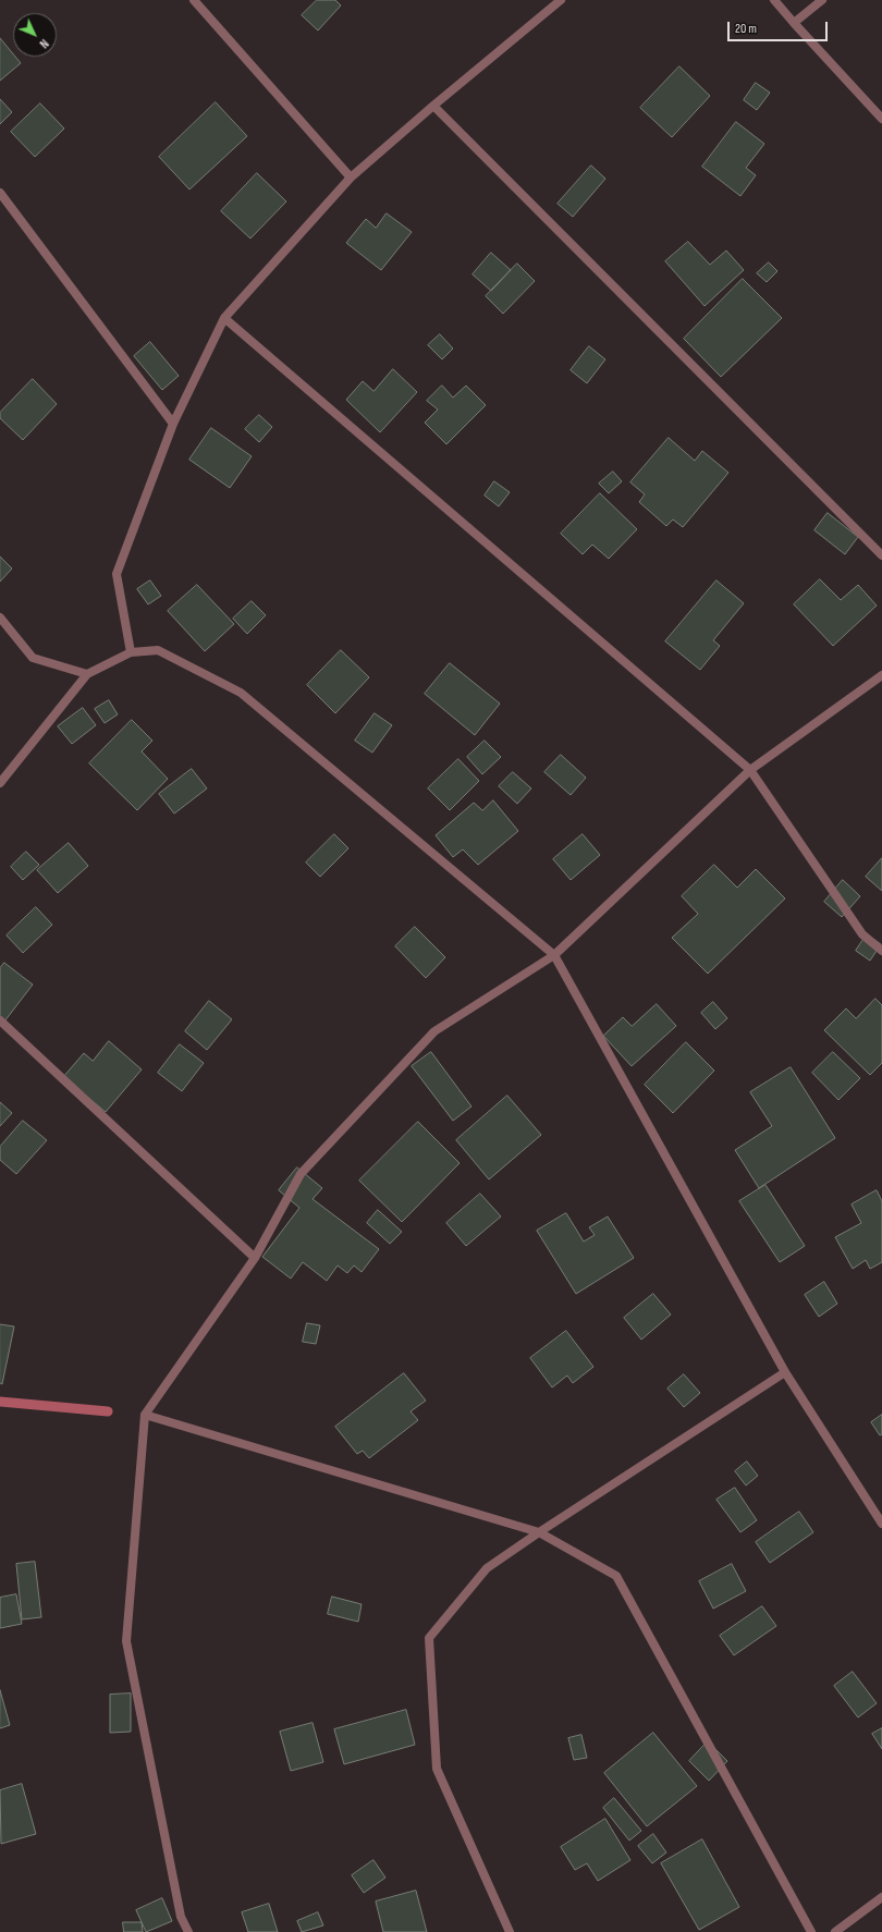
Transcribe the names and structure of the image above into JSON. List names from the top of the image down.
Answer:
{
  "scale_bar": "20 m",
  "north": "bottom right"
}
